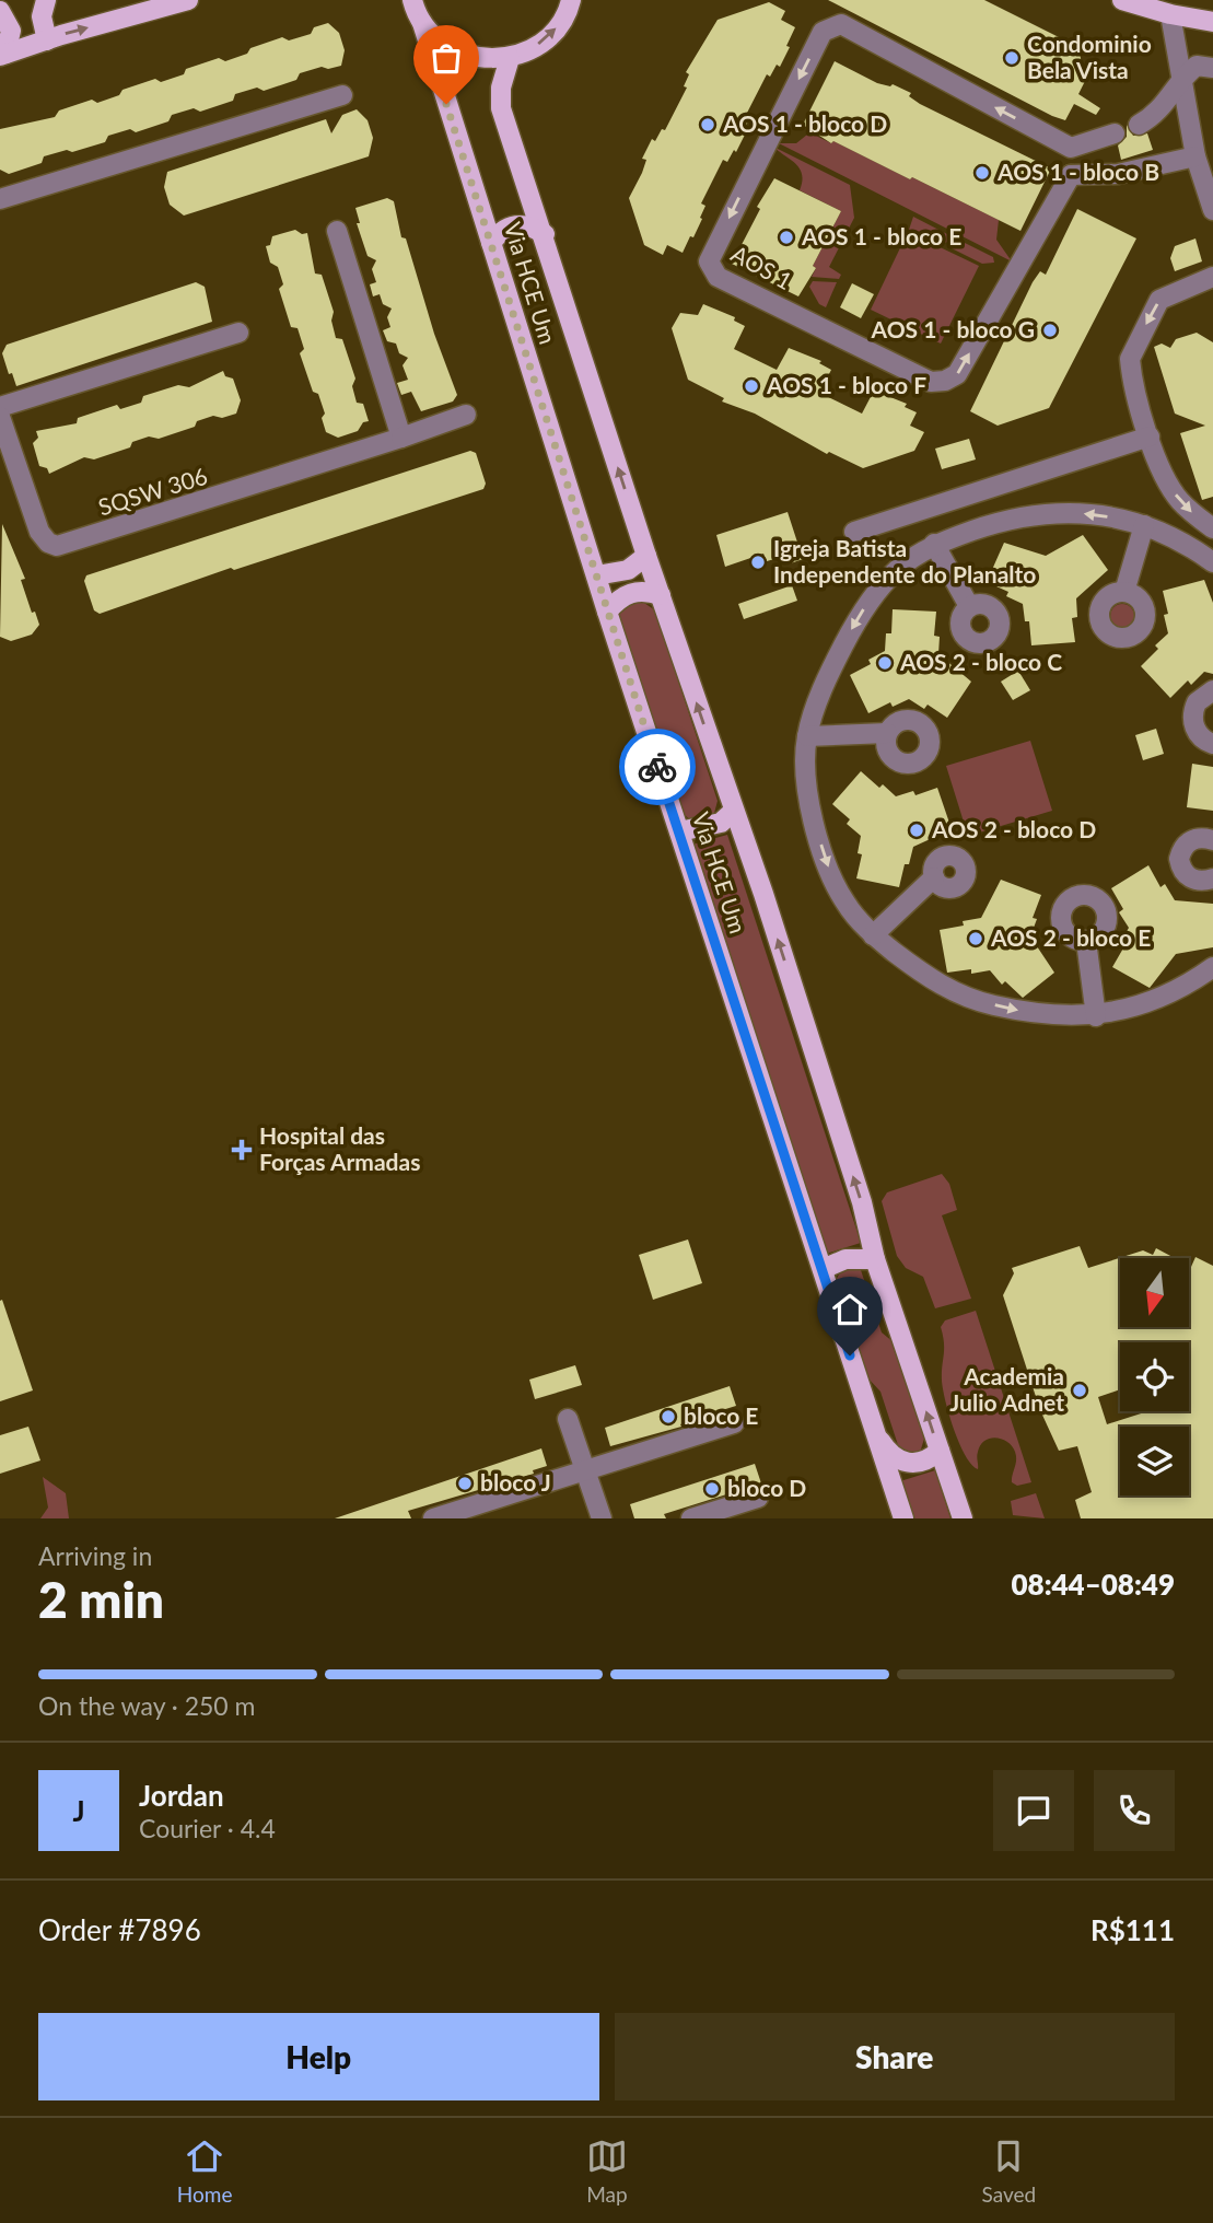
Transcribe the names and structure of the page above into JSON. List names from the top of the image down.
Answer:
{
  "streets": {
    "main road": ["Via HCE Um"],
    "street": ["AOS 1", "SQSW 306"]
  },
  "places": {
    "other": [
      "Condominio Bela Vista",
      "AOS 1 - bloco D",
      "AOS 1 - bloco B",
      "AOS 1 - bloco E",
      "AOS 1 - bloco G",
      "AOS 1 - bloco F",
      "Igreja Batista Independente do Planalto",
      "AOS 2 - bloco C",
      "AOS 2 - bloco D",
      "AOS 2 - bloco E",
      "Academia Julio Adnet",
      "bloco E",
      "bloco J",
      "bloco D"
    ],
    "health": ["Hospital das Forças Armadas"]
  },
  "north": "bottom",
  "page": {
    "heading": ["2 min", "Arriving in", "08:44–08:49"],
    "panel": [
      "Jordan",
      "Courier · 4.4",
      "Order #7896",
      "R$111"
    ],
    "bar": "On the way · 250 m",
    "round": "J",
    "buttons": ["Help", "Share"],
    "tabs": ["Home", "Map", "Saved"]
  }
}
